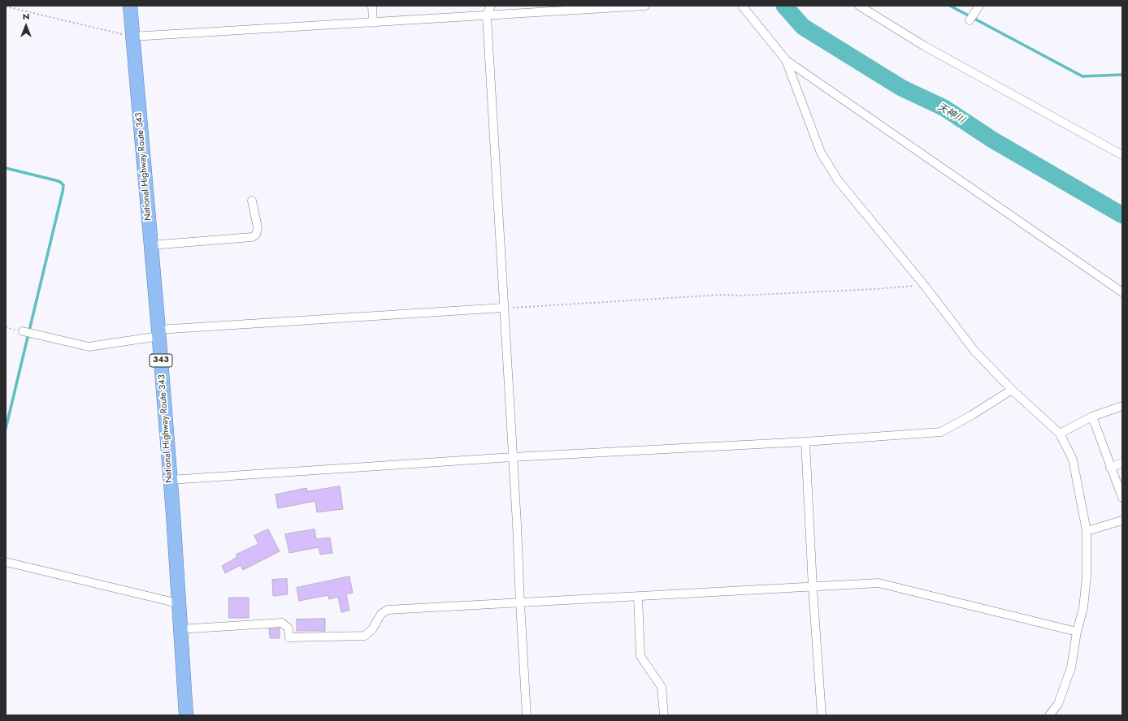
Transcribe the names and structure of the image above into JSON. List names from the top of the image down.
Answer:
{
  "streets": {
    "highway": ["National Highway Route 343", "343"]
  },
  "water": ["天神川"],
  "north": "top"
}
